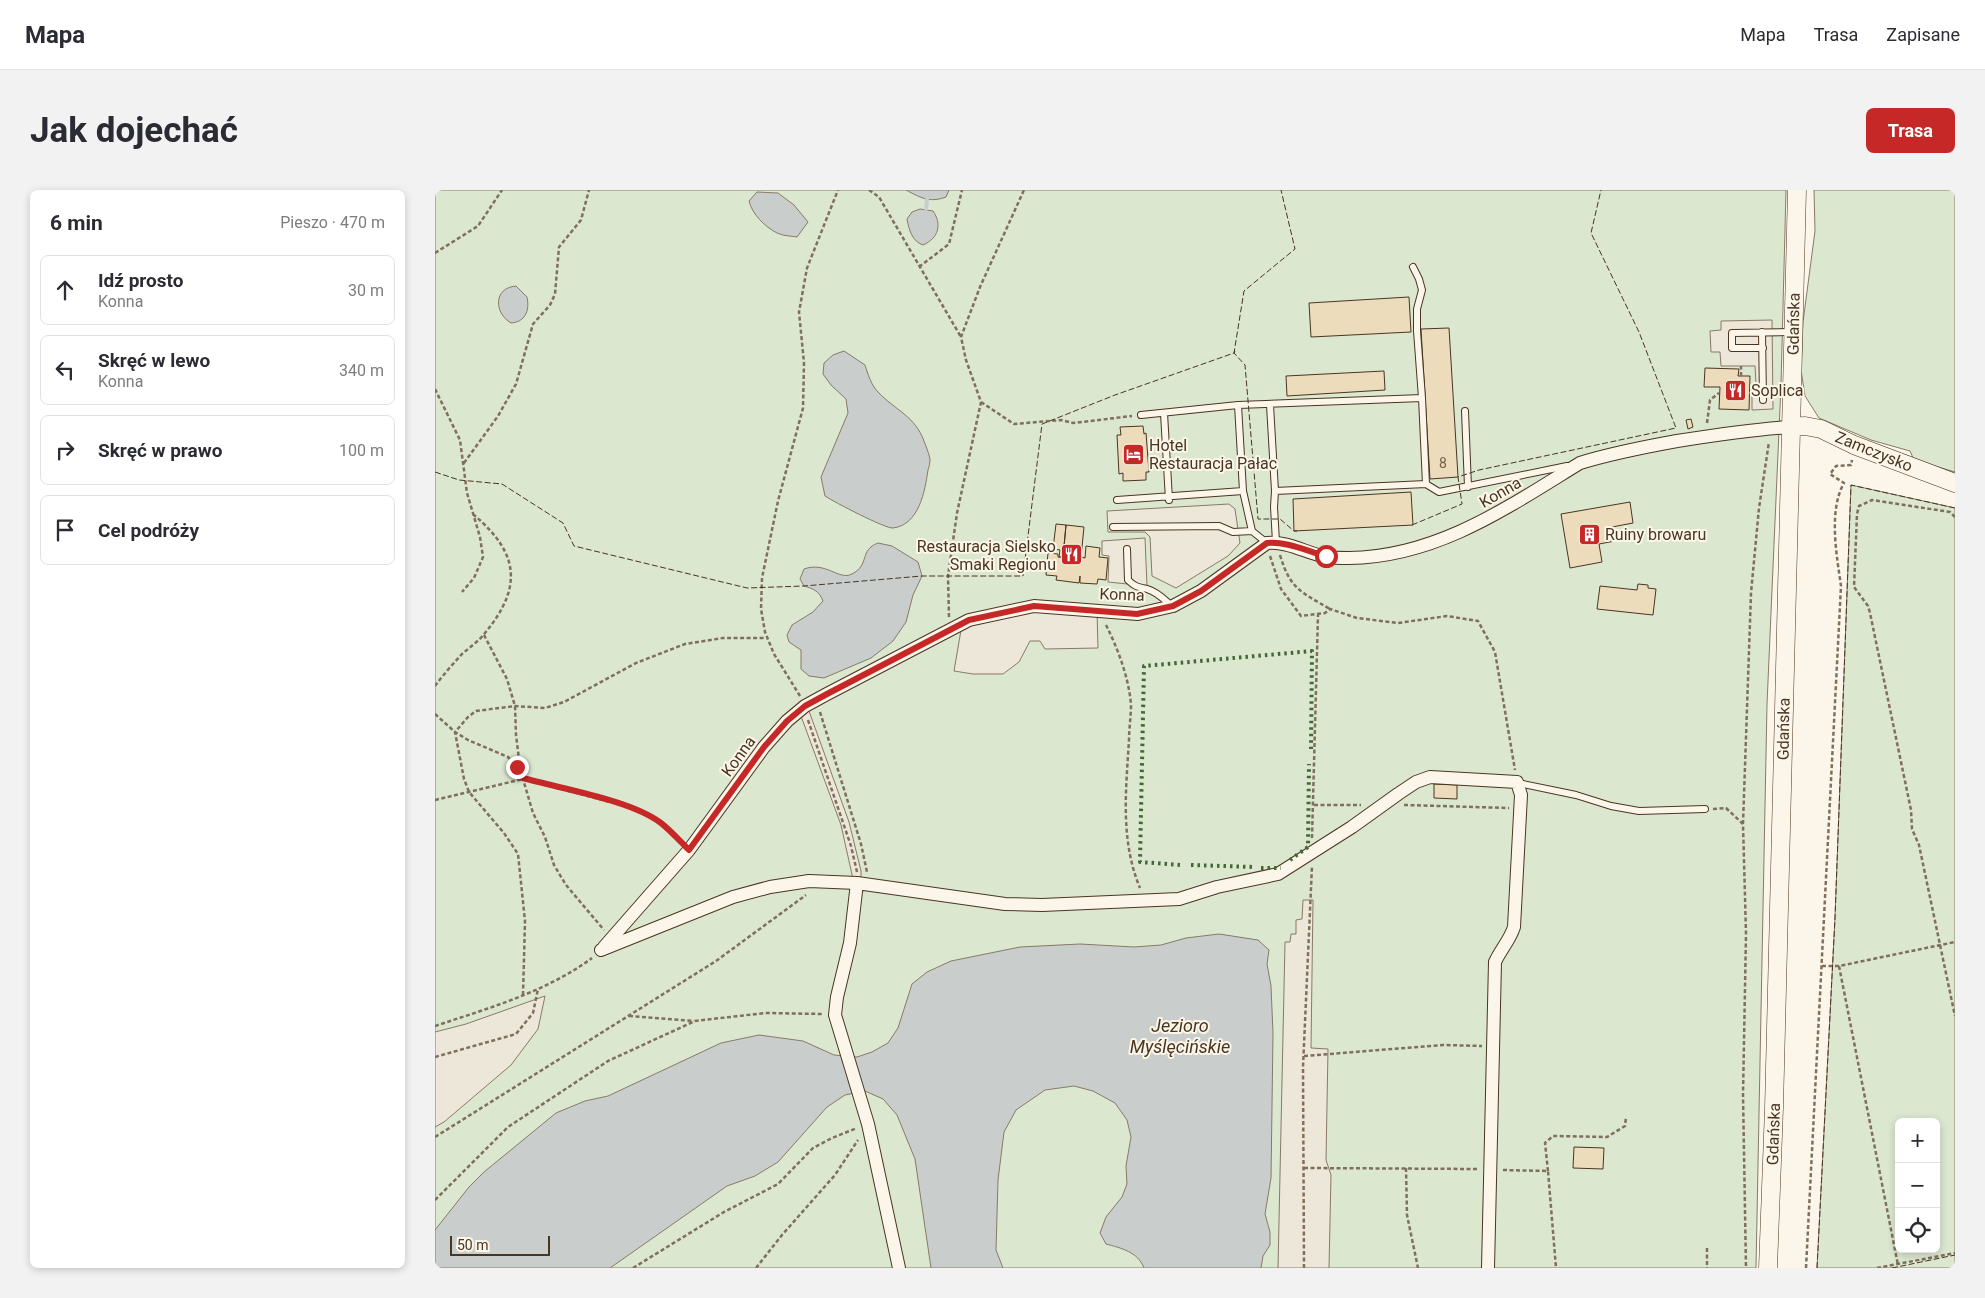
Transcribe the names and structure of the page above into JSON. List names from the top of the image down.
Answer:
{
  "streets": {
    "main road": ["Gdańska", "Zamczysko"],
    "street": ["Konna"]
  },
  "crossings": [
    ["Gdańska", "Zamczysko"],
    ["Gdańska", "Konna"],
    ["Zamczysko", "Konna"]
  ],
  "water": ["Jezioro Myślęcińskie"],
  "places": {
    "restaurant": ["Soplica", "Restauracja Sielsko Smaki Regionu"],
    "hotel": ["Hotel Restauracja Pałac"],
    "building": ["Ruiny browaru"]
  },
  "house_numbers": ["8"],
  "scale_bar": "50 m",
  "page": {
    "header": "Mapa",
    "nav": ["Mapa", "Trasa", "Zapisane"],
    "buttons": "Trasa",
    "title": "Jak dojechać",
    "heading": ["6 min", "Pieszo · 470 m"],
    "list": [
      ["Idź prosto", "Konna", "30 m"],
      ["Skręć w lewo", "Konna", "340 m"],
      ["Skręć w prawo", "100 m"],
      "Cel podróży"
    ],
    "map_buttons": ["+", "−"],
    "scale": "50 m"
  }
}
